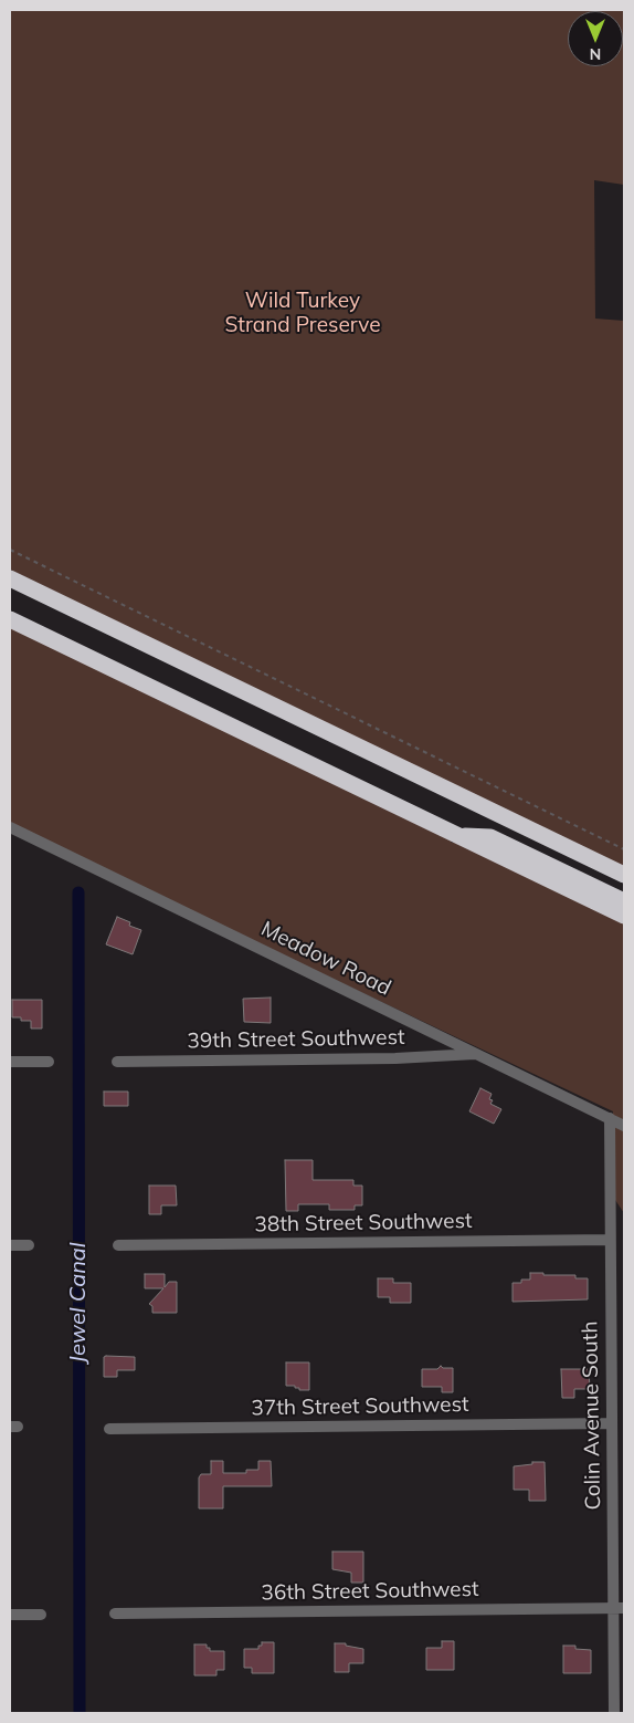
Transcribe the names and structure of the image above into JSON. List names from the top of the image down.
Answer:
{
  "streets": {
    "street": [
      "Meadow Road",
      "39th Street Southwest",
      "38th Street Southwest",
      "37th Street Southwest",
      "Colin Avenue South",
      "36th Street Southwest"
    ]
  },
  "crossings": [
    ["Meadow Road", "39th Street Southwest"],
    ["Meadow Road", "Colin Avenue South"],
    ["38th Street Southwest", "Colin Avenue South"],
    ["37th Street Southwest", "Colin Avenue South"],
    ["Colin Avenue South", "36th Street Southwest"]
  ],
  "water": ["Jewel Canal"],
  "parks": ["Wild Turkey Strand Preserve"],
  "north": "bottom"
}
